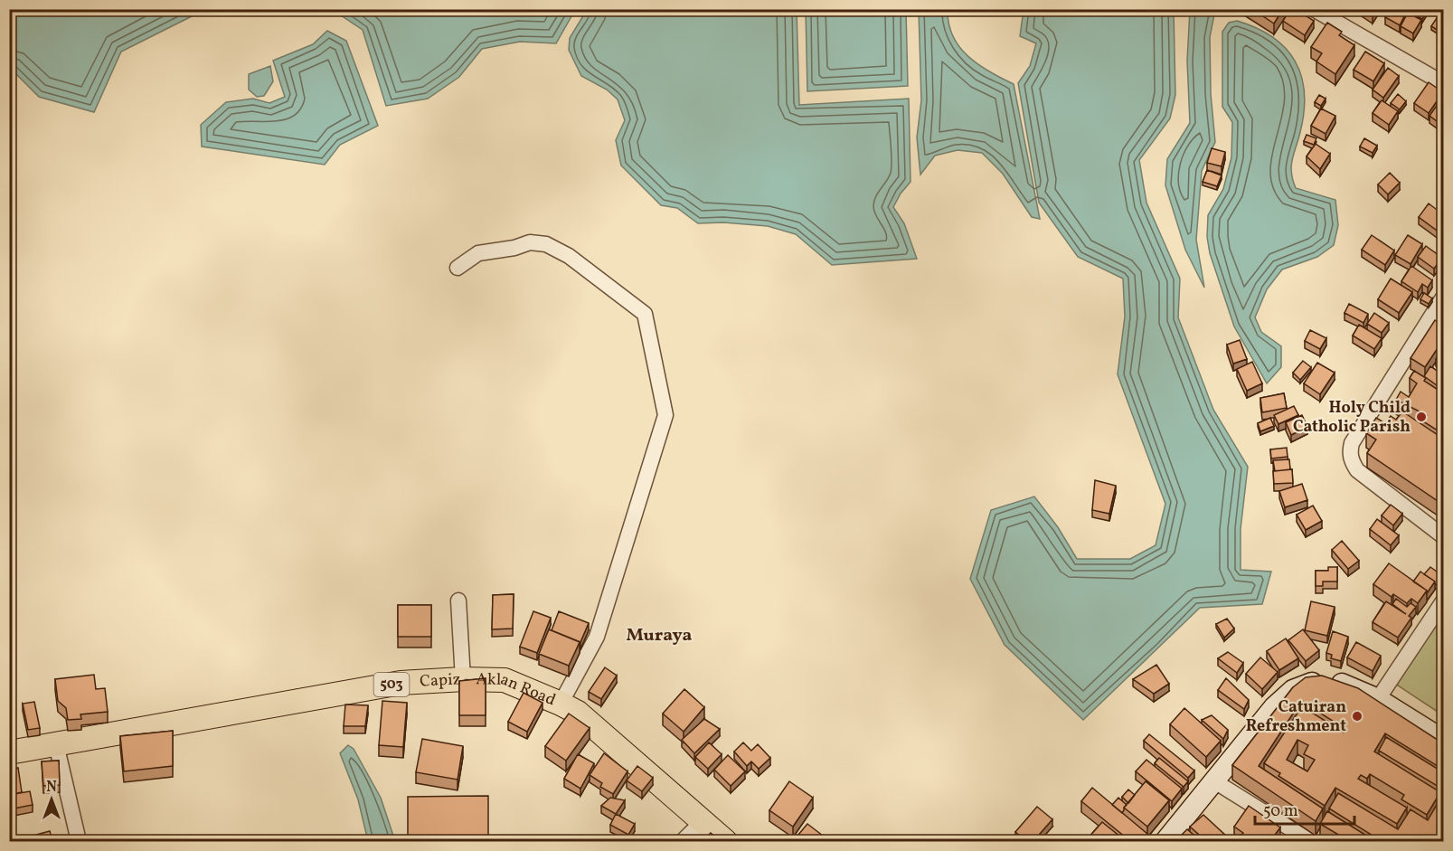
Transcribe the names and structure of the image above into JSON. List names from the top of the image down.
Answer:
{
  "streets": {
    "main road": ["503", "Capiz – Aklan Road"]
  },
  "districts": ["Muraya"],
  "places": ["Holy Child Catholic Parish", "Catuiran Refreshment"],
  "scale_bar": "50 m",
  "north": "top"
}
